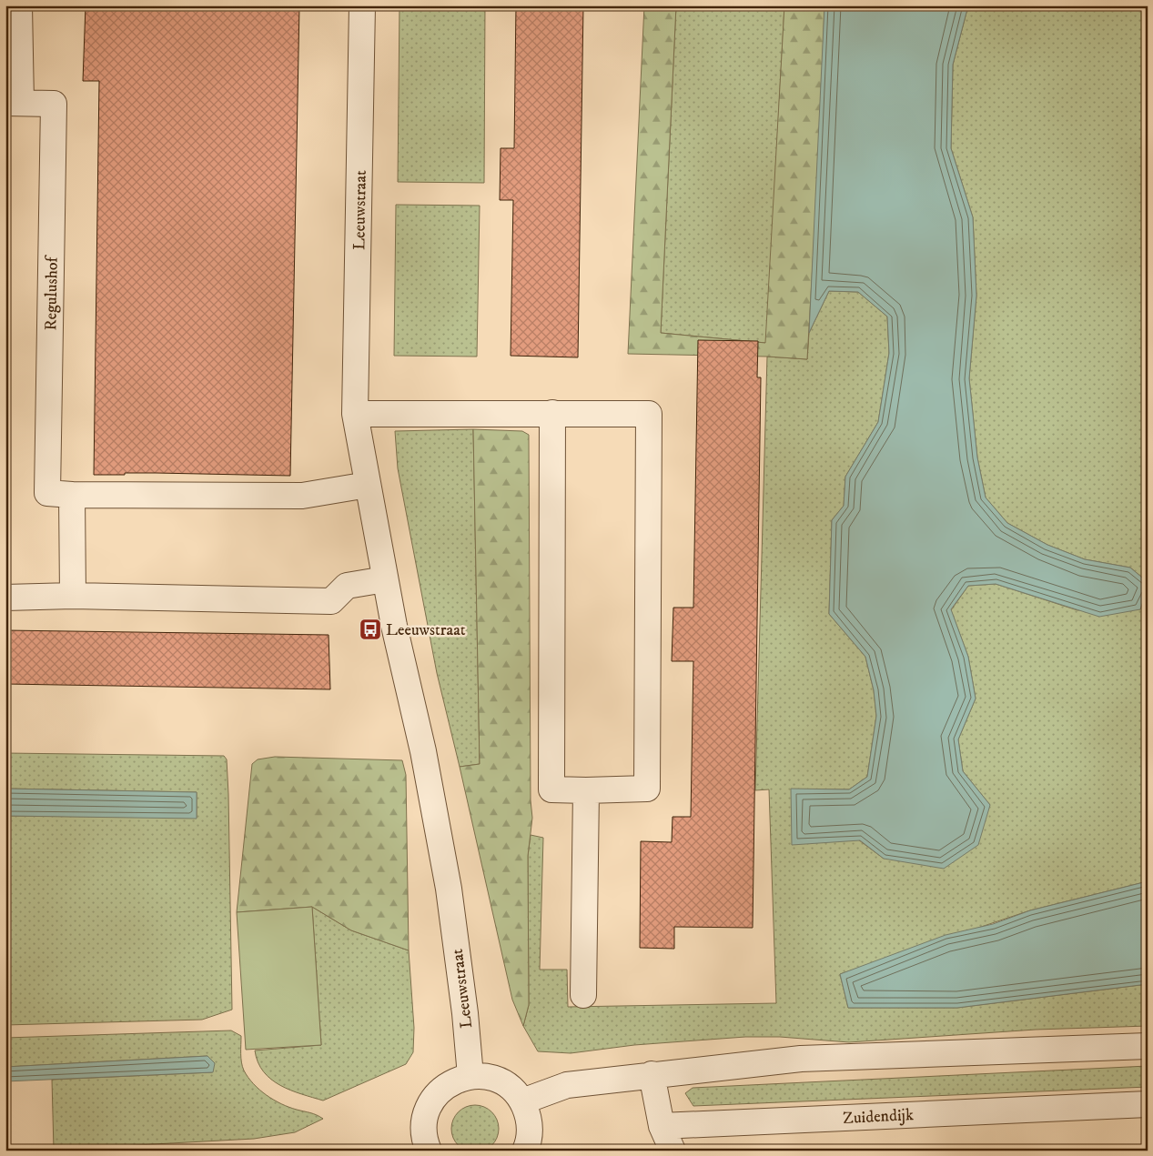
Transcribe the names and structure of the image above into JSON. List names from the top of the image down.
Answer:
{
  "streets": {
    "street": ["Leeuwstraat", "Regulushof", "Zuidendijk"]
  },
  "places": {
    "bus stop": ["Leeuwstraat"]
  }
}
